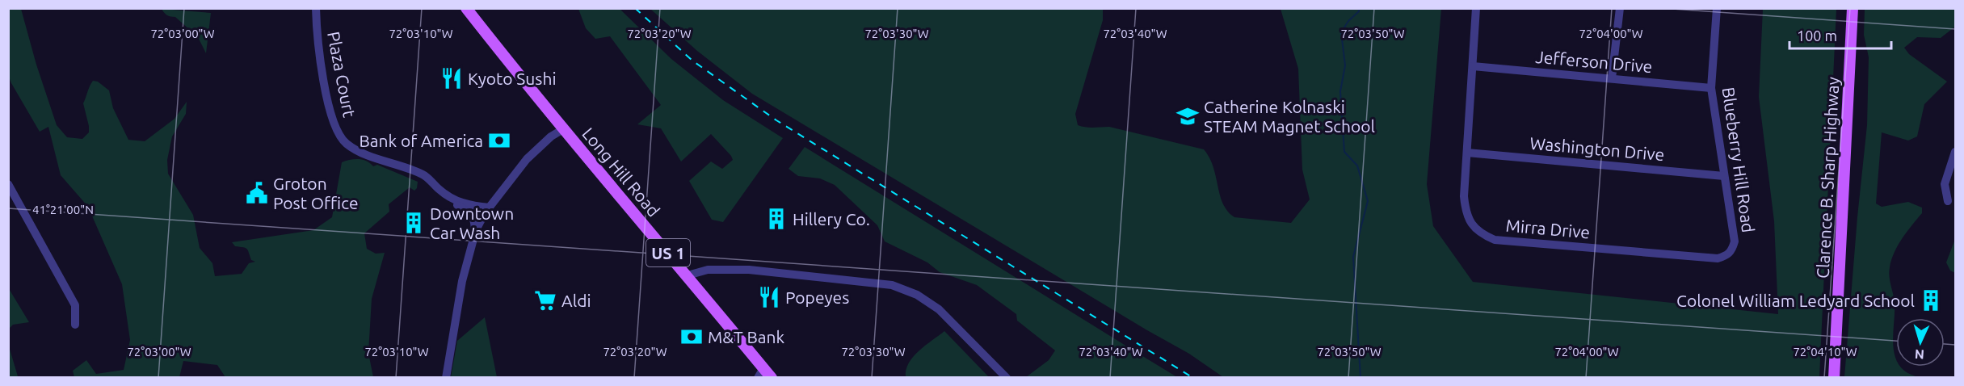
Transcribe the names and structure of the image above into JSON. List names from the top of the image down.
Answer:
{
  "streets": {
    "main road": ["Long Hill Road", "Clarence B. Sharp Highway", "US 1"],
    "street": [
      "Jefferson Drive",
      "Plaza Court",
      "Washington Drive",
      "Blueberry Hill Road",
      "Mirra Drive"
    ]
  },
  "crossings": [
    ["Jefferson Drive", "Blueberry Hill Road"],
    ["Jefferson Drive", "Mirra Drive"],
    ["Washington Drive", "Blueberry Hill Road"],
    ["Washington Drive", "Mirra Drive"],
    ["Blueberry Hill Road", "Mirra Drive"]
  ],
  "places": {
    "restaurant": ["Kyoto Sushi", "Popeyes"],
    "school or university": ["Catherine Kolnaski STEAM Magnet School"],
    "bank": ["Bank of America", "M&T Bank"],
    "public building": ["Groton Post Office"],
    "building": ["Hillery Co.", "Downtown Car Wash", "Colonel William Ledyard School"],
    "supermarket": ["Aldi"]
  },
  "scale_bar": "100 m",
  "north": "bottom",
  "coordinates": [
    "72°03'10\"W",
    "72°03'40\"W",
    "72°03'00\"W",
    "72°03'20\"W",
    "72°03'30\"W",
    "72°03'50\"W",
    "72°04'00\"W",
    "41°21'00\"N",
    "72°04'10\"W"
  ]
}
